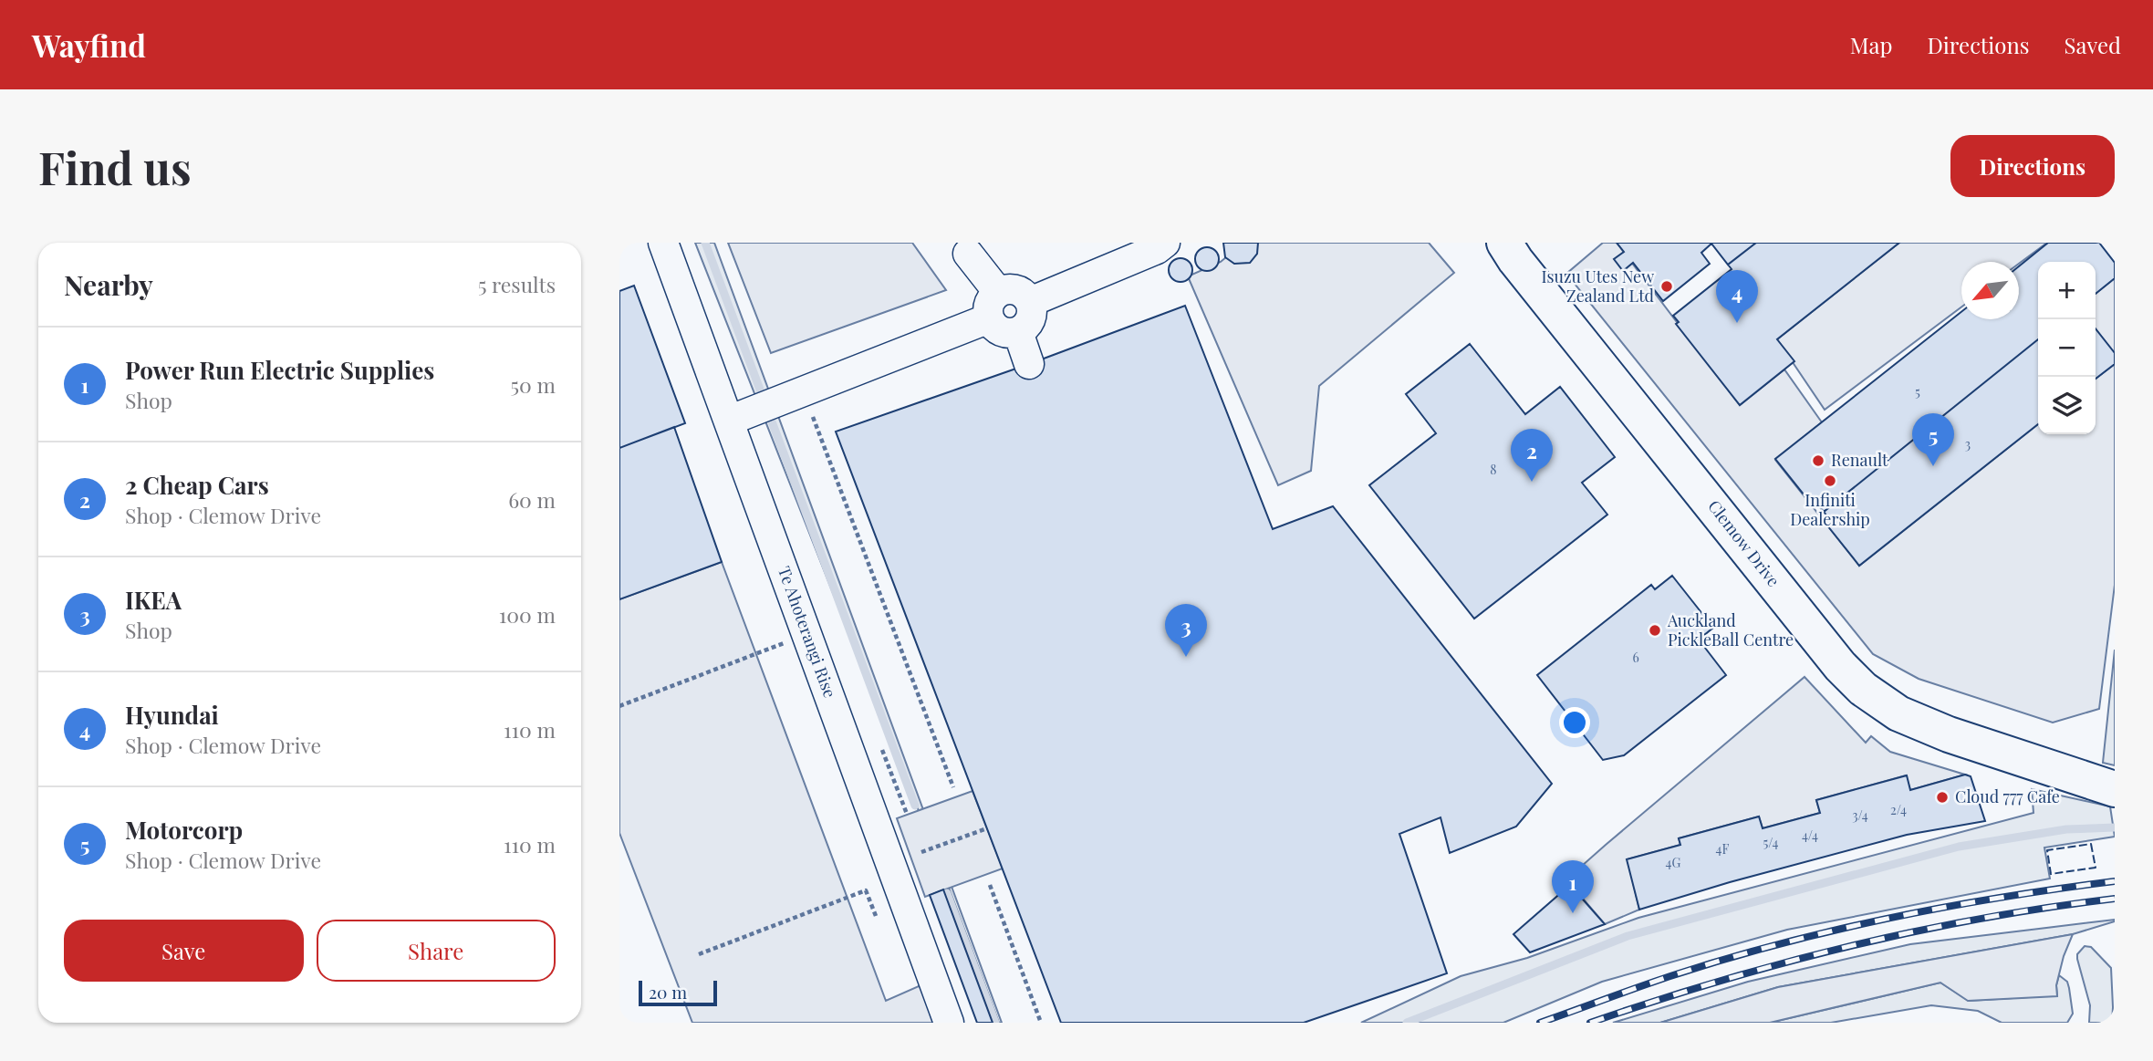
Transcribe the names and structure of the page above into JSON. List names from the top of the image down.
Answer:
{
  "streets": {
    "main road": ["Clemow Drive"],
    "street": ["Te Ahoterangi Rise"]
  },
  "places": [
    "Isuzu Utes New Zealand Ltd",
    "Renault",
    "Infiniti Dealership",
    "Auckland PickleBall Centre",
    "Cloud 777 Cafe"
  ],
  "house_numbers": [
    "5",
    "3",
    "8",
    "6",
    "2/4",
    "3/4",
    "4/4",
    "5/4",
    "4F",
    "4G"
  ],
  "scale_bar": "20 m",
  "north": "bottom left",
  "page": {
    "header": "Wayfind",
    "nav": ["Map", "Directions", "Saved"],
    "buttons": [
      "Directions",
      ["Save", "Share"]
    ],
    "title": "Find us",
    "heading": ["Nearby", "5 results"],
    "map_buttons": ["+", "−"],
    "pins": [
      "4",
      "5",
      "2",
      "3",
      "1"
    ],
    "list": [
      {
        "mark": "1",
        "name": "Power Run Electric Supplies",
        "note": "Shop",
        "value": "50 m"
      },
      {
        "mark": "2",
        "name": "2 Cheap Cars",
        "note": "Shop · Clemow Drive",
        "value": "60 m"
      },
      {
        "mark": "3",
        "name": "IKEA",
        "note": "Shop",
        "value": "100 m"
      },
      {
        "mark": "4",
        "name": "Hyundai",
        "note": "Shop · Clemow Drive",
        "value": "110 m"
      },
      {
        "mark": "5",
        "name": "Motorcorp",
        "note": "Shop · Clemow Drive",
        "value": "110 m"
      }
    ],
    "scale": "20 m"
  }
}
